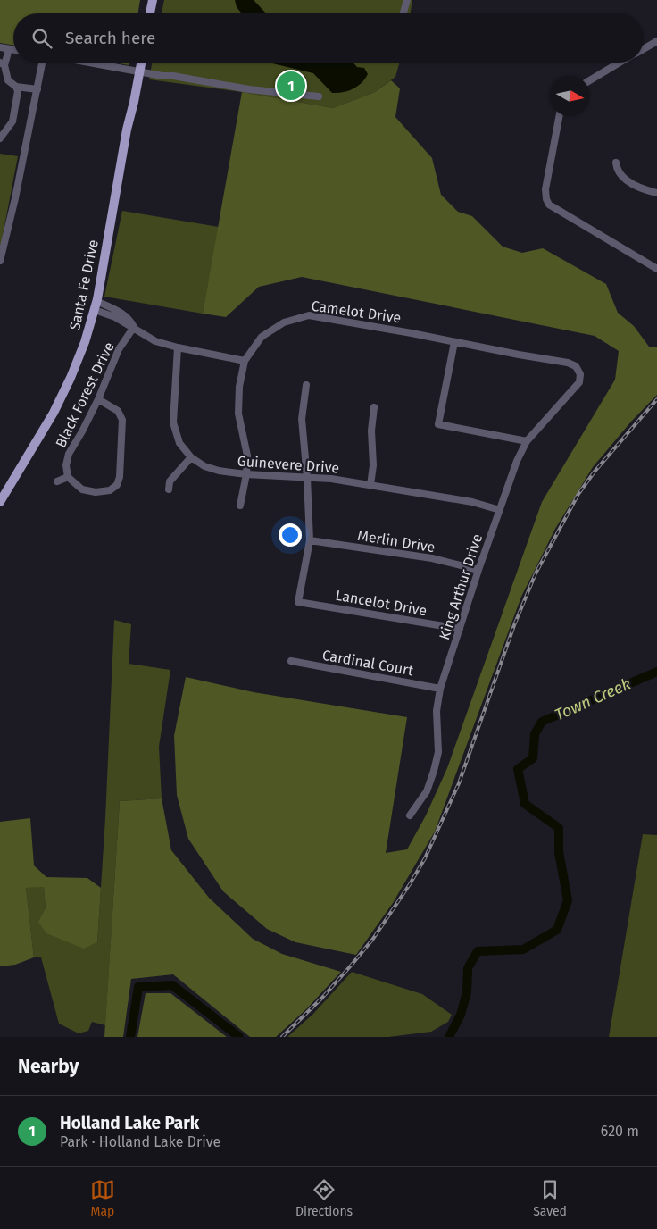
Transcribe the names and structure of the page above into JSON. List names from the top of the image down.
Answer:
{
  "streets": {
    "main road": ["Santa Fe Drive"],
    "street": [
      "Camelot Drive",
      "Black Forest Drive",
      "Guinevere Drive",
      "Merlin Drive",
      "King Arthur Drive",
      "Lancelot Drive",
      "Cardinal Court"
    ]
  },
  "crossings": [
    ["Camelot Drive", "Guinevere Drive"],
    ["Camelot Drive", "King Arthur Drive"],
    ["Guinevere Drive", "King Arthur Drive"],
    ["Merlin Drive", "King Arthur Drive"],
    ["Merlin Drive", "Lancelot Drive"],
    ["King Arthur Drive", "Lancelot Drive"],
    ["King Arthur Drive", "Cardinal Court"]
  ],
  "water": ["Town Creek"],
  "north": "right",
  "page": {
    "search": "Search here",
    "pins": "1",
    "heading": "Nearby",
    "list": [
      {
        "mark": "1",
        "name": "Holland Lake Park",
        "note": "Park · Holland Lake Drive",
        "value": "620 m"
      }
    ],
    "nav": ["Map", "Directions", "Saved"]
  }
}
